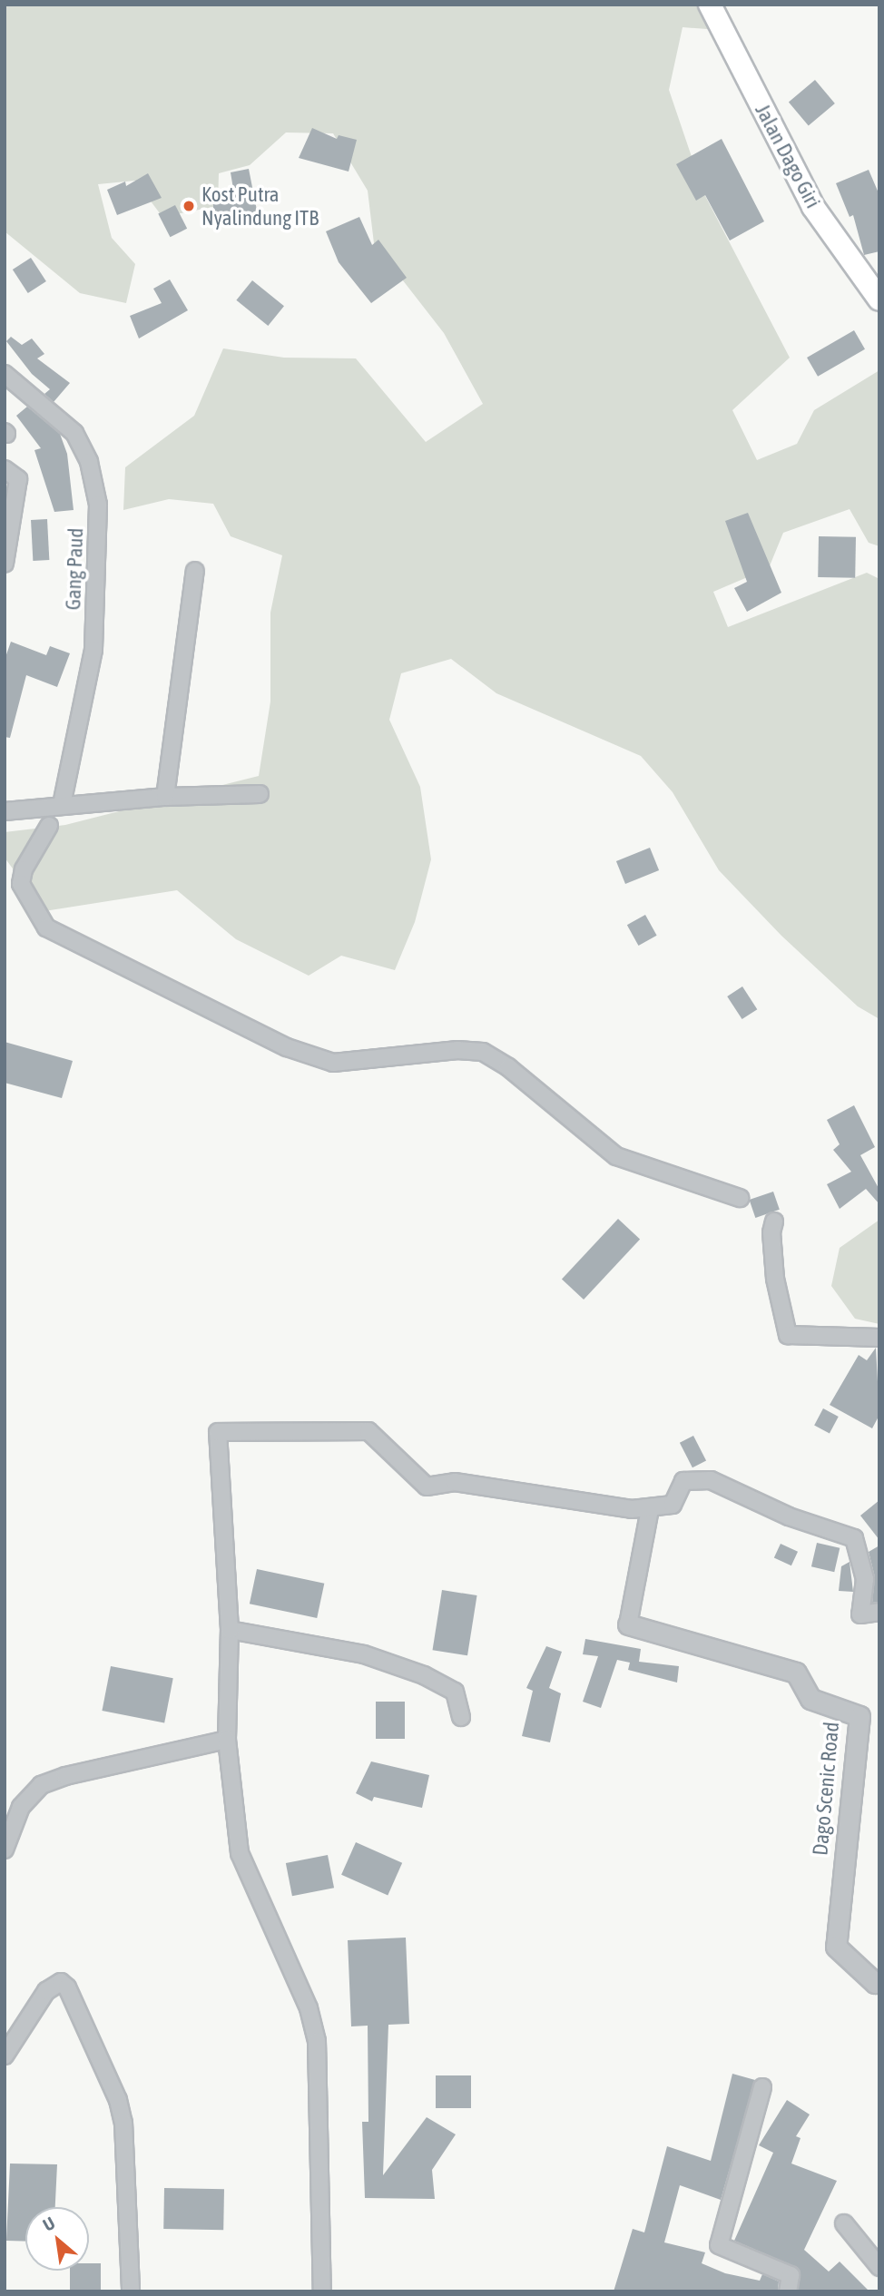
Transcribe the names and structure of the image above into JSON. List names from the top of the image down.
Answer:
{
  "streets": {
    "main road": ["Jalan Dago Giri"],
    "street": ["Gang Paud", "Dago Scenic Road"]
  },
  "places": ["Kost Putra Nyalindung ITB"],
  "north": "top left"
}
